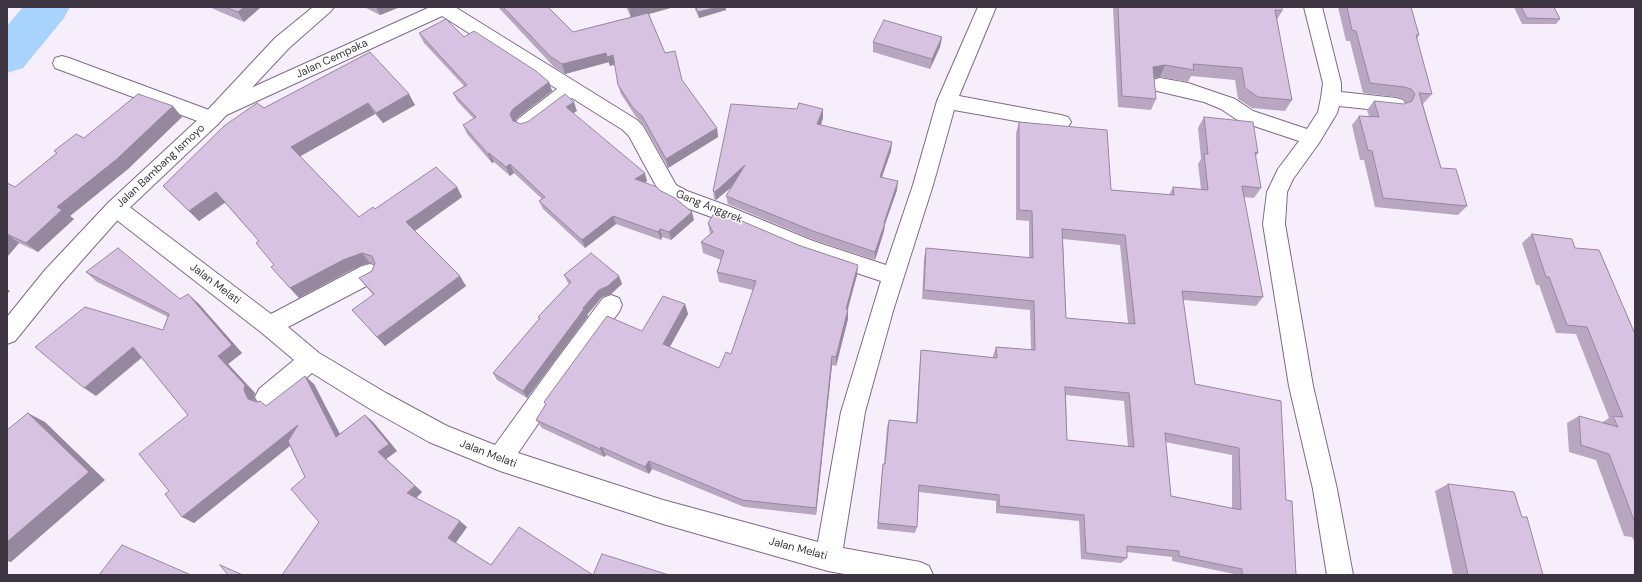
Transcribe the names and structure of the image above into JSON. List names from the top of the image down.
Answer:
{
  "streets": {
    "street": [
      "Jalan Cempaka",
      "Jalan Bambang Ismoyo",
      "Gang Anggrek",
      "Jalan Melati"
    ]
  },
  "crossings": [
    ["Jalan Cempaka", "Jalan Bambang Ismoyo"],
    ["Jalan Cempaka", "Gang Anggrek"],
    ["Jalan Bambang Ismoyo", "Jalan Melati"]
  ]
}
